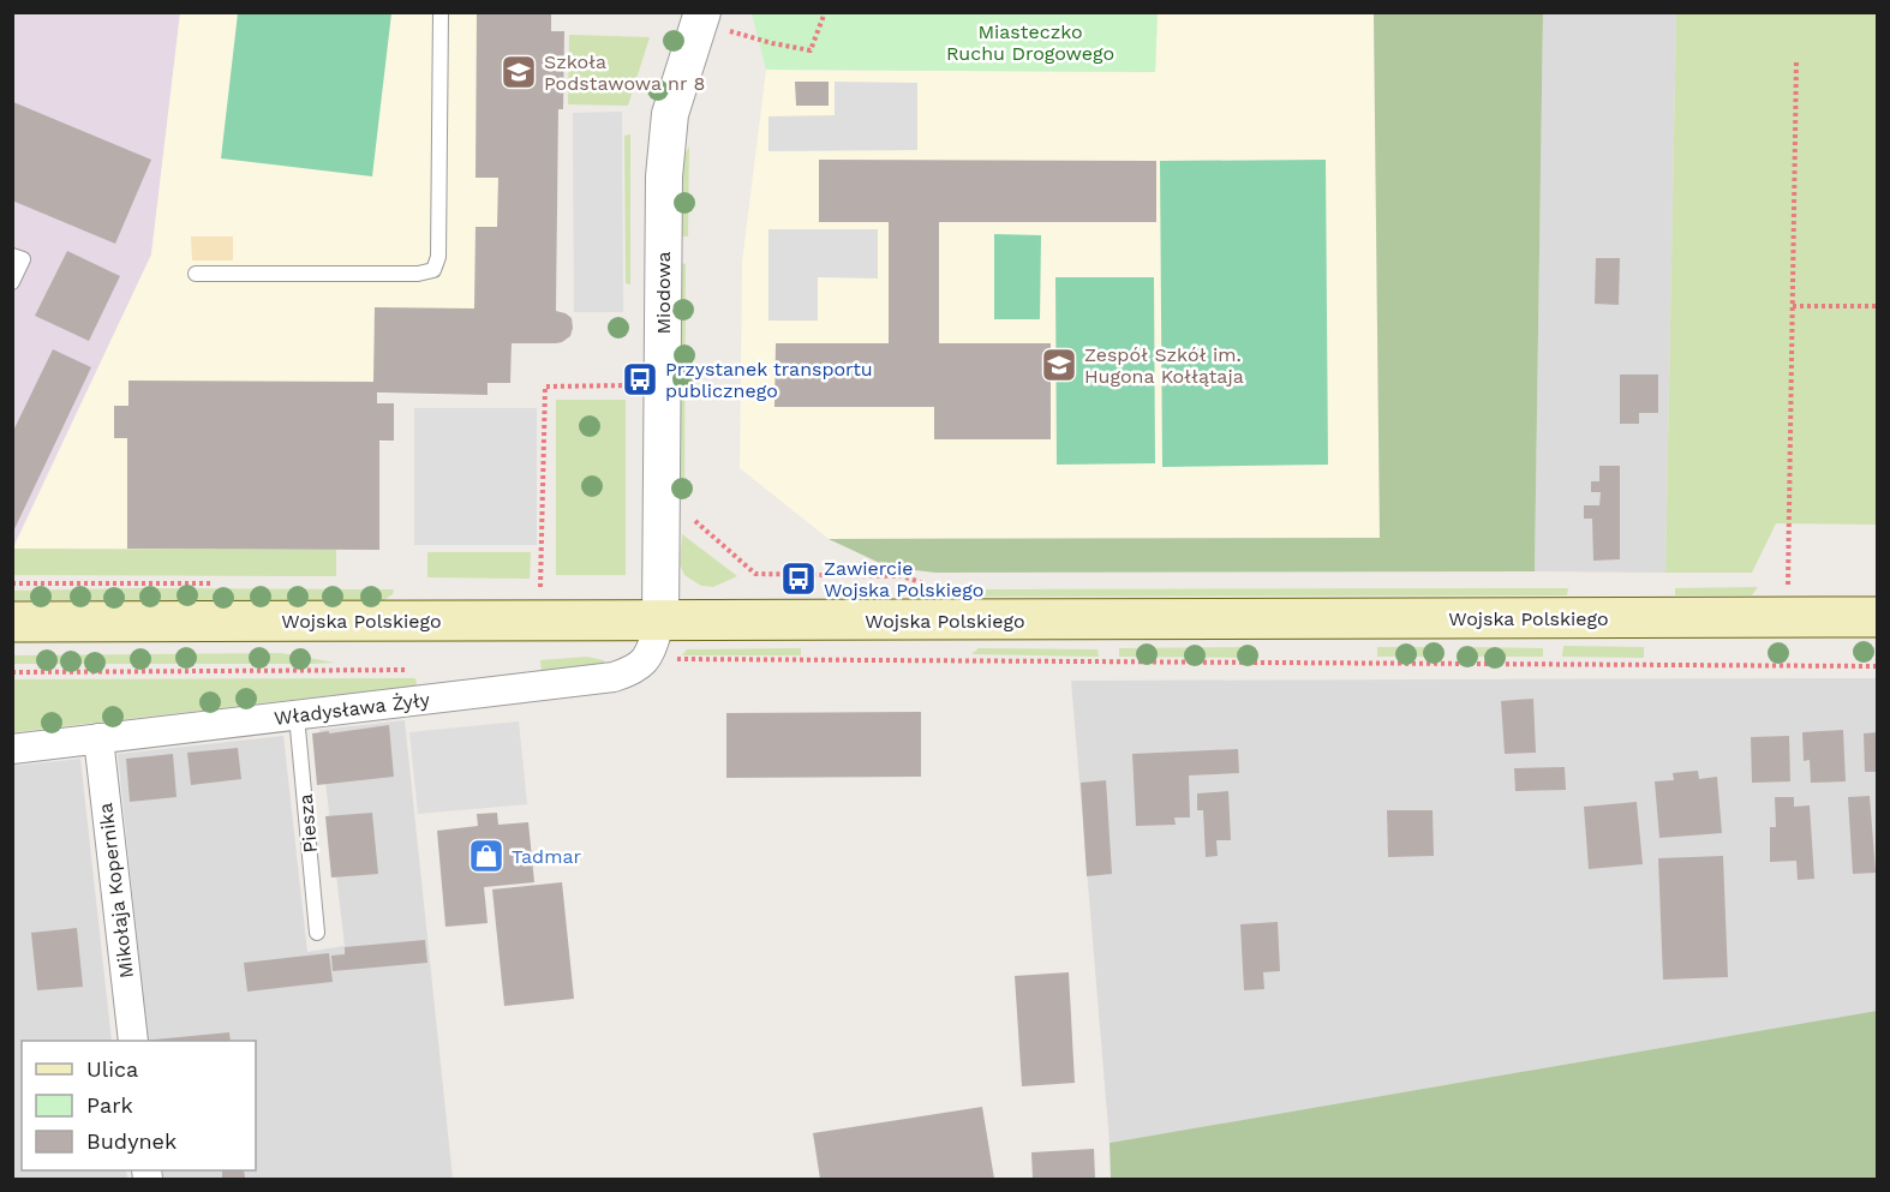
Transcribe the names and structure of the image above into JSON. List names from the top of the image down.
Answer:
{
  "streets": {
    "main road": ["Wojska Polskiego"],
    "street": ["Miodowa", "Władysława Żyły", "Mikołaja Kopernika"],
    "lane": ["Piesza"]
  },
  "crossings": [
    ["Miodowa", "Wojska Polskiego"],
    ["Władysława Żyły", "Piesza"],
    ["Władysława Żyły", "Mikołaja Kopernika"]
  ],
  "parks": ["Miasteczko Ruchu Drogowego"],
  "places": {
    "school or university": ["Szkoła Podstawowa nr 8", "Zespół Szkół im. Hugona Kołłątaja"],
    "bus stop": ["Przystanek transportu publicznego", "Zawiercie Wojska Polskiego"],
    "shop": ["Tadmar"]
  },
  "legend": ["Ulica", "Park", "Budynek"]
}
